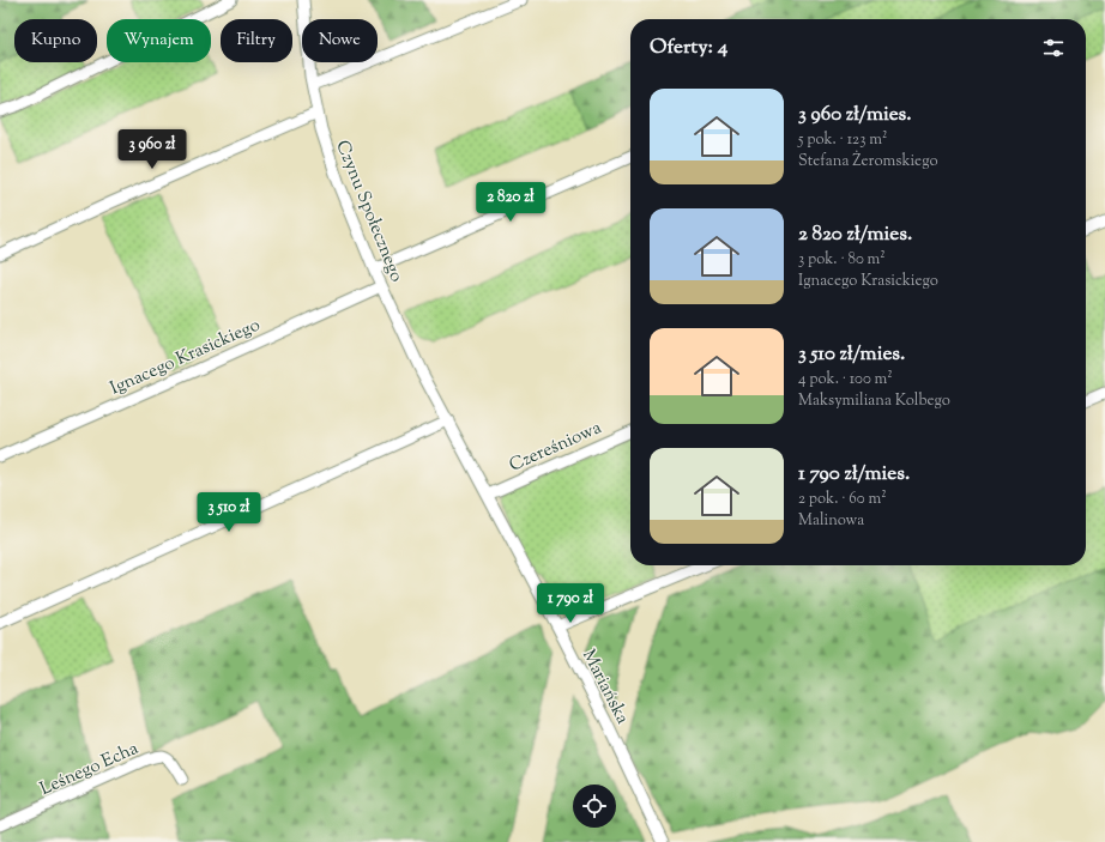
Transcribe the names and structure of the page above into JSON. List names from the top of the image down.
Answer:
{
  "streets": {
    "street": [
      "Czynu Społecznego",
      "Ignacego Krasickiego",
      "Czereśniowa",
      "Mariańska",
      "Leśnego Echa"
    ]
  },
  "crossings": [
    ["Czynu Społecznego", "Ignacego Krasickiego"],
    ["Czynu Społecznego", "Mariańska"],
    ["Czereśniowa", "Mariańska"]
  ],
  "page": {
    "chip": [
      "Kupno",
      "Wynajem",
      "Filtry",
      "Nowe"
    ],
    "heading": "Oferty: 4",
    "list": [
      {
        "name": "3 960 zł/mies.",
        "note": "5 pok. · 123 m² · Stefana Żeromskiego"
      },
      {
        "name": "2 820 zł/mies.",
        "note": "3 pok. · 80 m² · Ignacego Krasickiego"
      },
      {
        "name": "3 510 zł/mies.",
        "note": "4 pok. · 100 m² · Maksymiliana Kolbego"
      },
      {
        "name": "1 790 zł/mies.",
        "note": "2 pok. · 60 m² · Malinowa"
      }
    ],
    "price": [
      "3 960 zł",
      "2 820 zł",
      "3 510 zł",
      "1 790 zł"
    ]
  }
}
